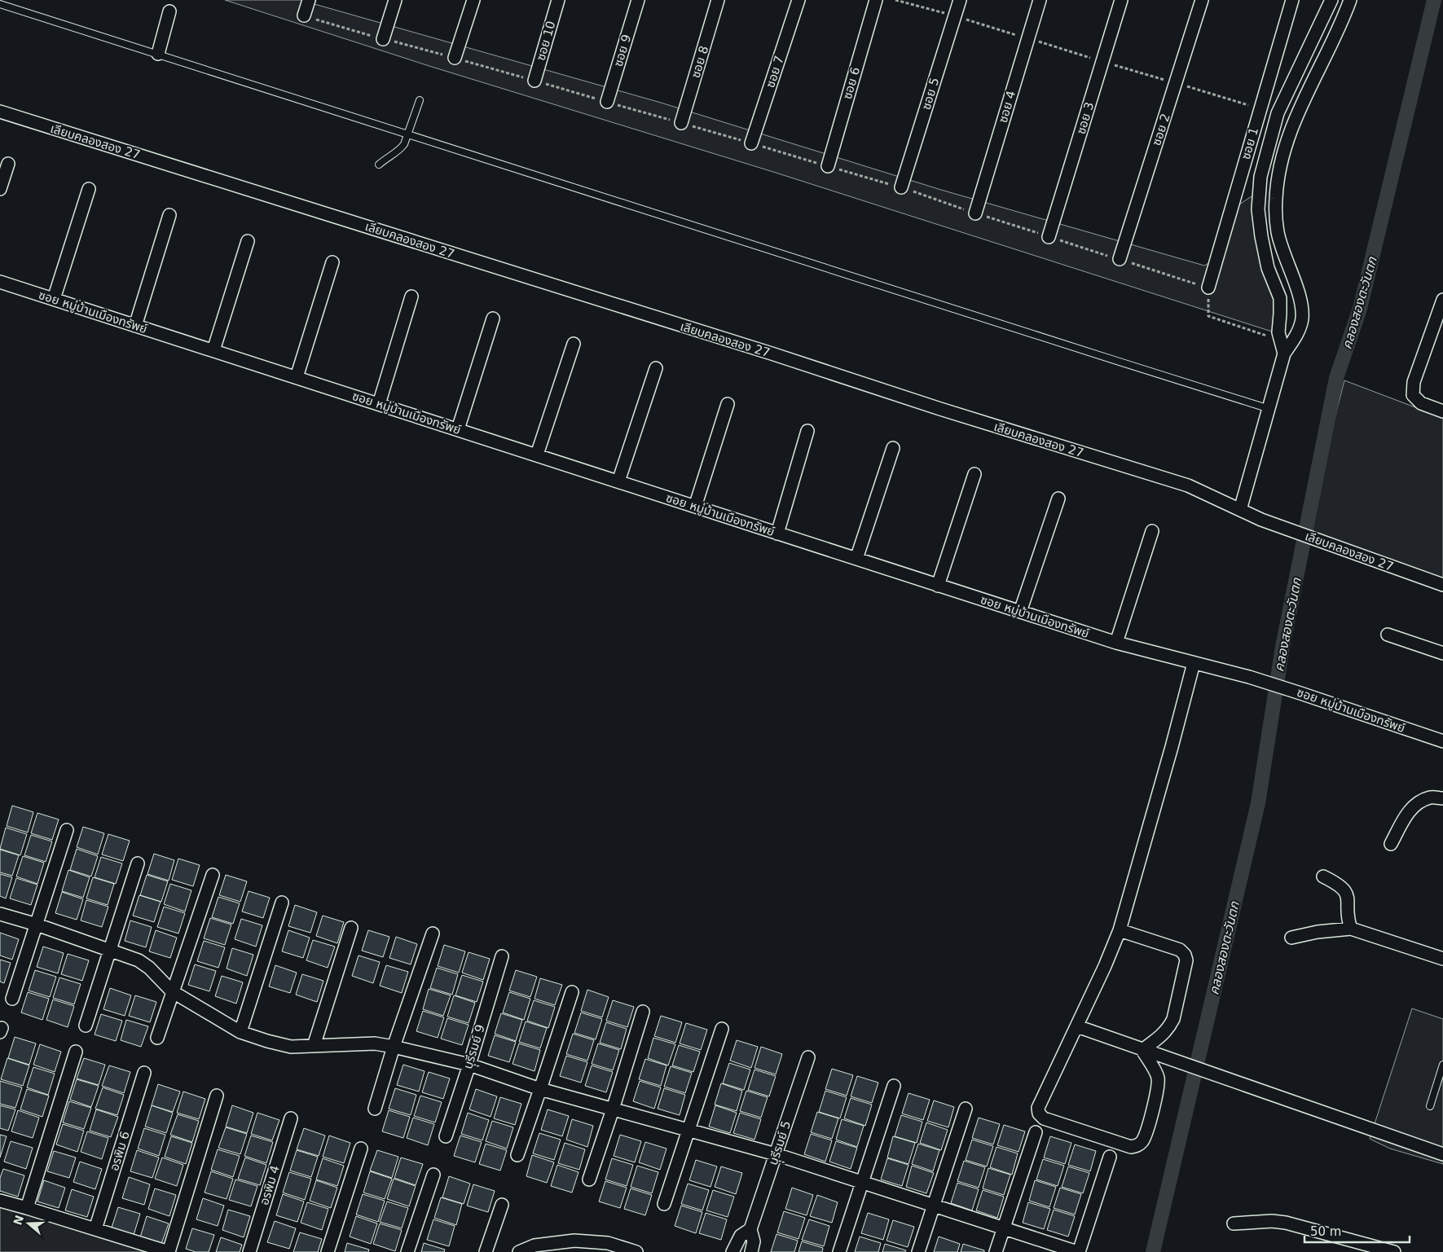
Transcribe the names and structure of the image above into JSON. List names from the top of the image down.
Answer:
{
  "streets": {
    "street": [
      "ซอย 10",
      "ซอย 9",
      "ซอย 8",
      "ซอย 7",
      "ซอย 6",
      "ซอย 5",
      "ซอย 4",
      "ซอย 3",
      "ซอย 2",
      "เลียบคลองสอง 27",
      "ซอย 1",
      "ซอย หมู่บ้านเมืองทรัพย์",
      "บุุรีรมย์ 9",
      "บุุรีรมย์ 5",
      "อรพิม 6",
      "อรพิม 4"
    ]
  },
  "water": ["คลองสองตะวันตก"],
  "scale_bar": "50 m",
  "north": "left"
}
